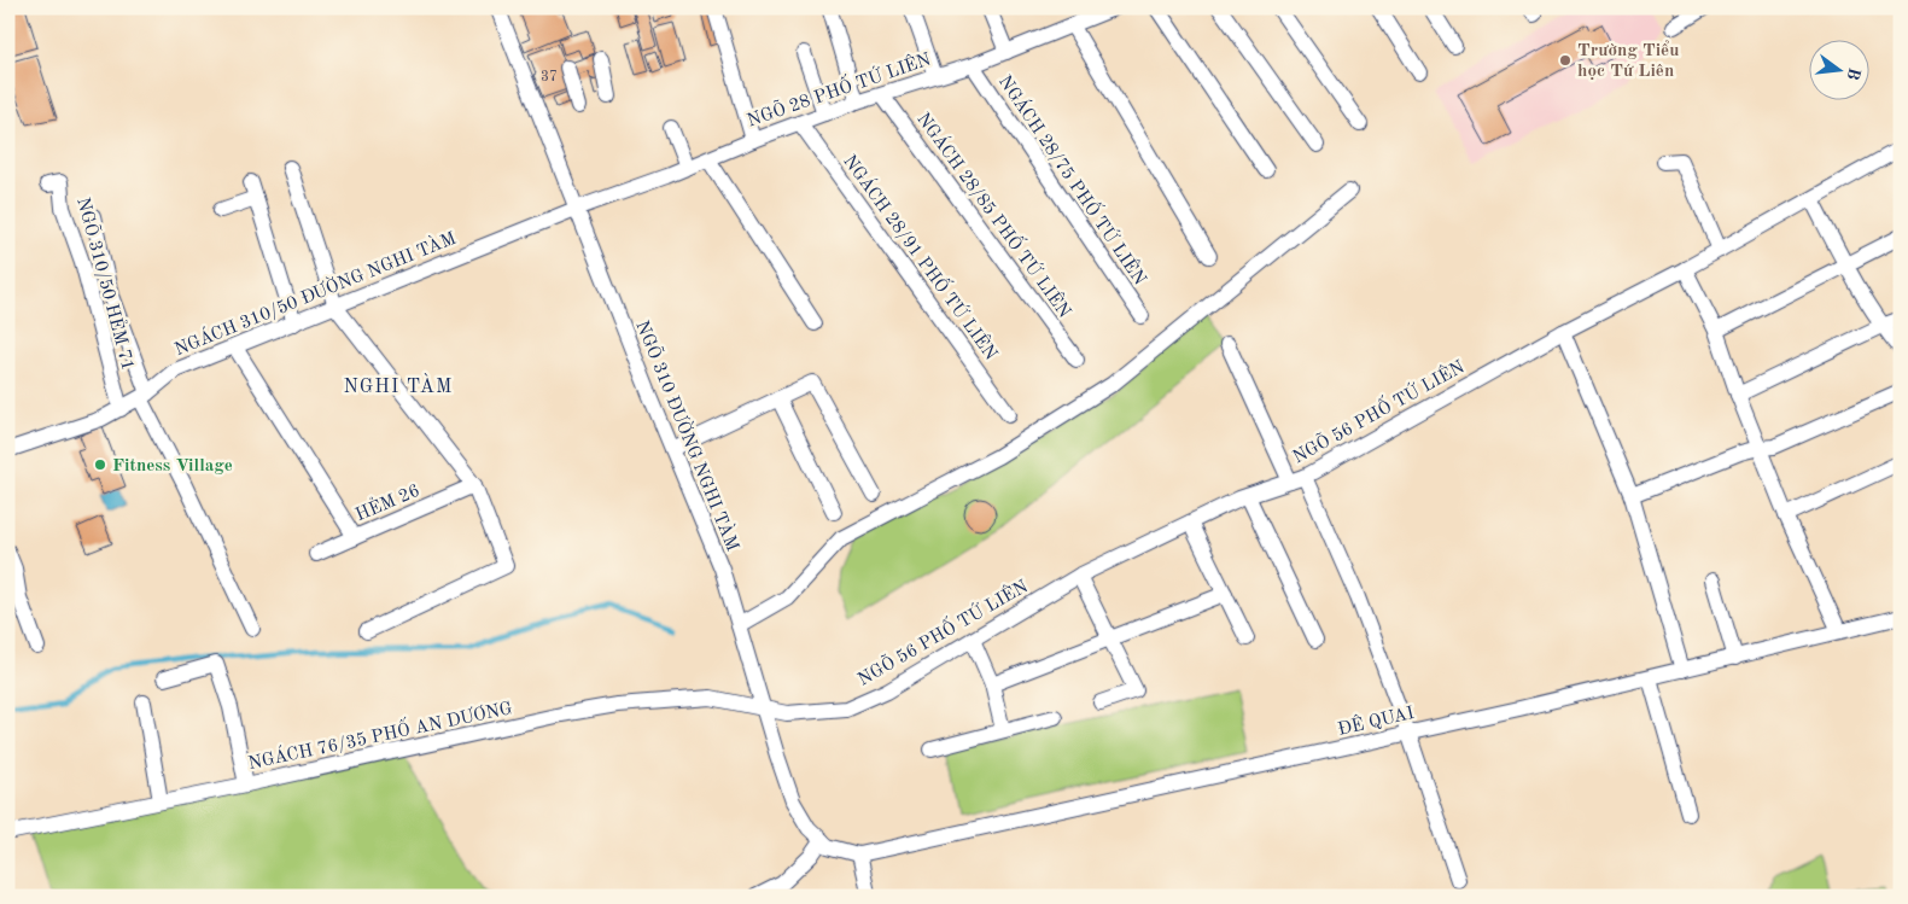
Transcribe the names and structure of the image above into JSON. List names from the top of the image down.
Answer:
{
  "streets": {
    "street": [
      "NGÕ 28 PHỐ TỨ LIÊN",
      "NGÁCH 28/75 PHỐ TỨ LIÊN",
      "NGÁCH 28/85 PHỐ TỨ LIÊN",
      "NGÁCH 28/91 PHỐ TỨ LIÊN",
      "NGÕ 310/50 HẺM 71",
      "NGÁCH 310/50 ĐƯỜNG NGHI TÀM",
      "NGÕ 56 PHỐ TỨ LIÊN",
      "NGÕ 310 ĐƯỜNG NGHI TÀM",
      "HẺM 26",
      "ĐÊ QUAI",
      "NGÁCH 76/35 PHỐ AN DƯƠNG"
    ]
  },
  "crossings": [
    ["NGÕ 28 PHỐ TỨ LIÊN", "NGÁCH 28/75 PHỐ TỨ LIÊN"],
    ["NGÕ 28 PHỐ TỨ LIÊN", "NGÁCH 28/85 PHỐ TỨ LIÊN"],
    ["NGÕ 28 PHỐ TỨ LIÊN", "NGÁCH 28/91 PHỐ TỨ LIÊN"],
    ["NGÕ 28 PHỐ TỨ LIÊN", "NGÁCH 310/50 ĐƯỜNG NGHI TÀM"],
    ["NGÕ 28 PHỐ TỨ LIÊN", "NGÕ 310 ĐƯỜNG NGHI TÀM"],
    ["NGÕ 310/50 HẺM 71", "NGÁCH 310/50 ĐƯỜNG NGHI TÀM"],
    ["NGÁCH 310/50 ĐƯỜNG NGHI TÀM", "NGÕ 310 ĐƯỜNG NGHI TÀM"],
    ["NGÕ 56 PHỐ TỨ LIÊN", "NGÕ 310 ĐƯỜNG NGHI TÀM"],
    ["NGÕ 56 PHỐ TỨ LIÊN", "NGÁCH 76/35 PHỐ AN DƯƠNG"],
    ["NGÕ 310 ĐƯỜNG NGHI TÀM", "ĐÊ QUAI"],
    ["NGÕ 310 ĐƯỜNG NGHI TÀM", "NGÁCH 76/35 PHỐ AN DƯƠNG"]
  ],
  "districts": ["NGHI TÀM"],
  "places": ["Trường Tiểu học Tứ Liên", "Fitness Village"],
  "house_numbers": ["37"],
  "north": "right"
}
